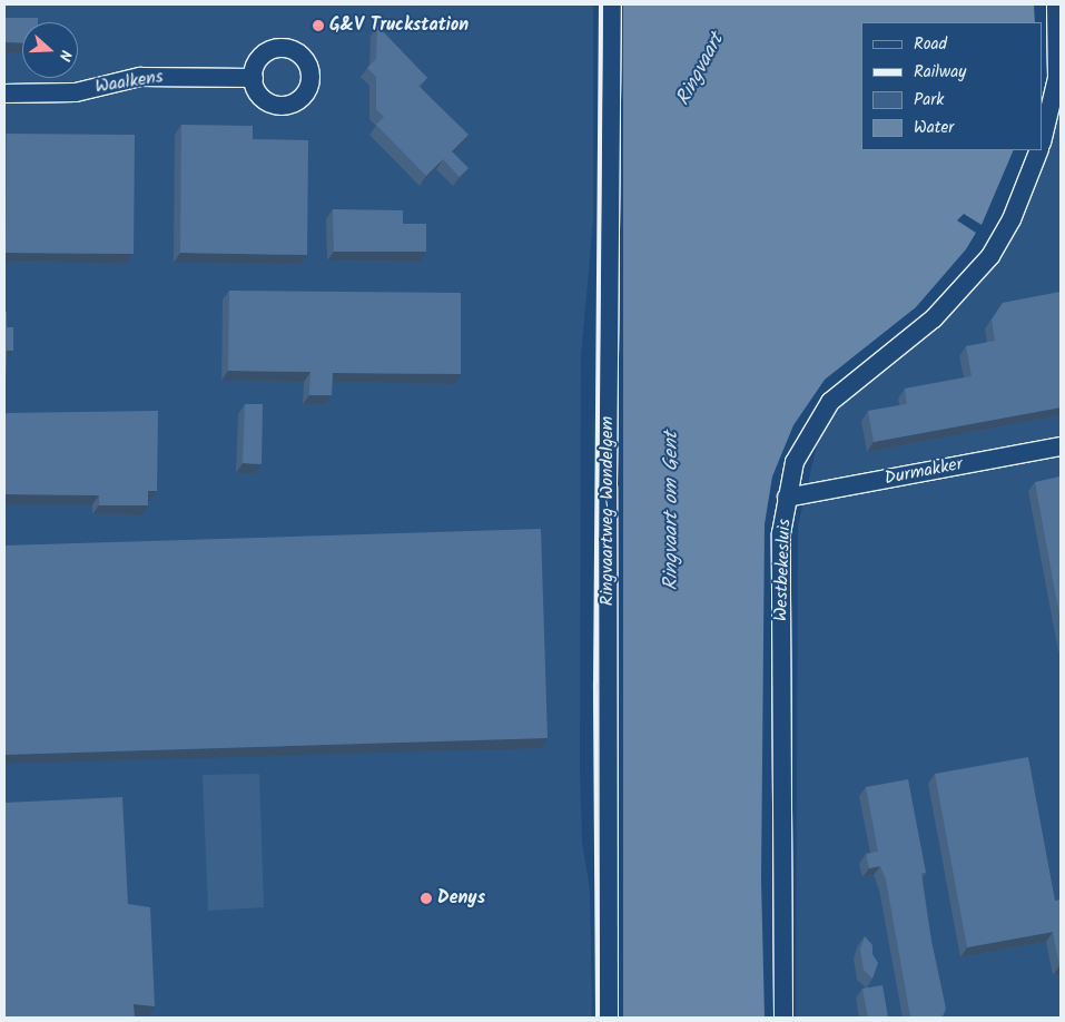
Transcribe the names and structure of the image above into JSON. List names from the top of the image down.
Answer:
{
  "streets": {
    "street": [
      "Waalkens",
      "Durmakker",
      "Ringvaartweg-Wondelgem",
      "Westbekesluis"
    ]
  },
  "crossings": [
    ["Durmakker", "Westbekesluis"]
  ],
  "water": ["Ringvaart", "Ringvaart om Gent"],
  "places": ["G&V Truckstation", "Denys"],
  "legend": [
    "Road",
    "Railway",
    "Park",
    "Water"
  ],
  "north": "right"
}
